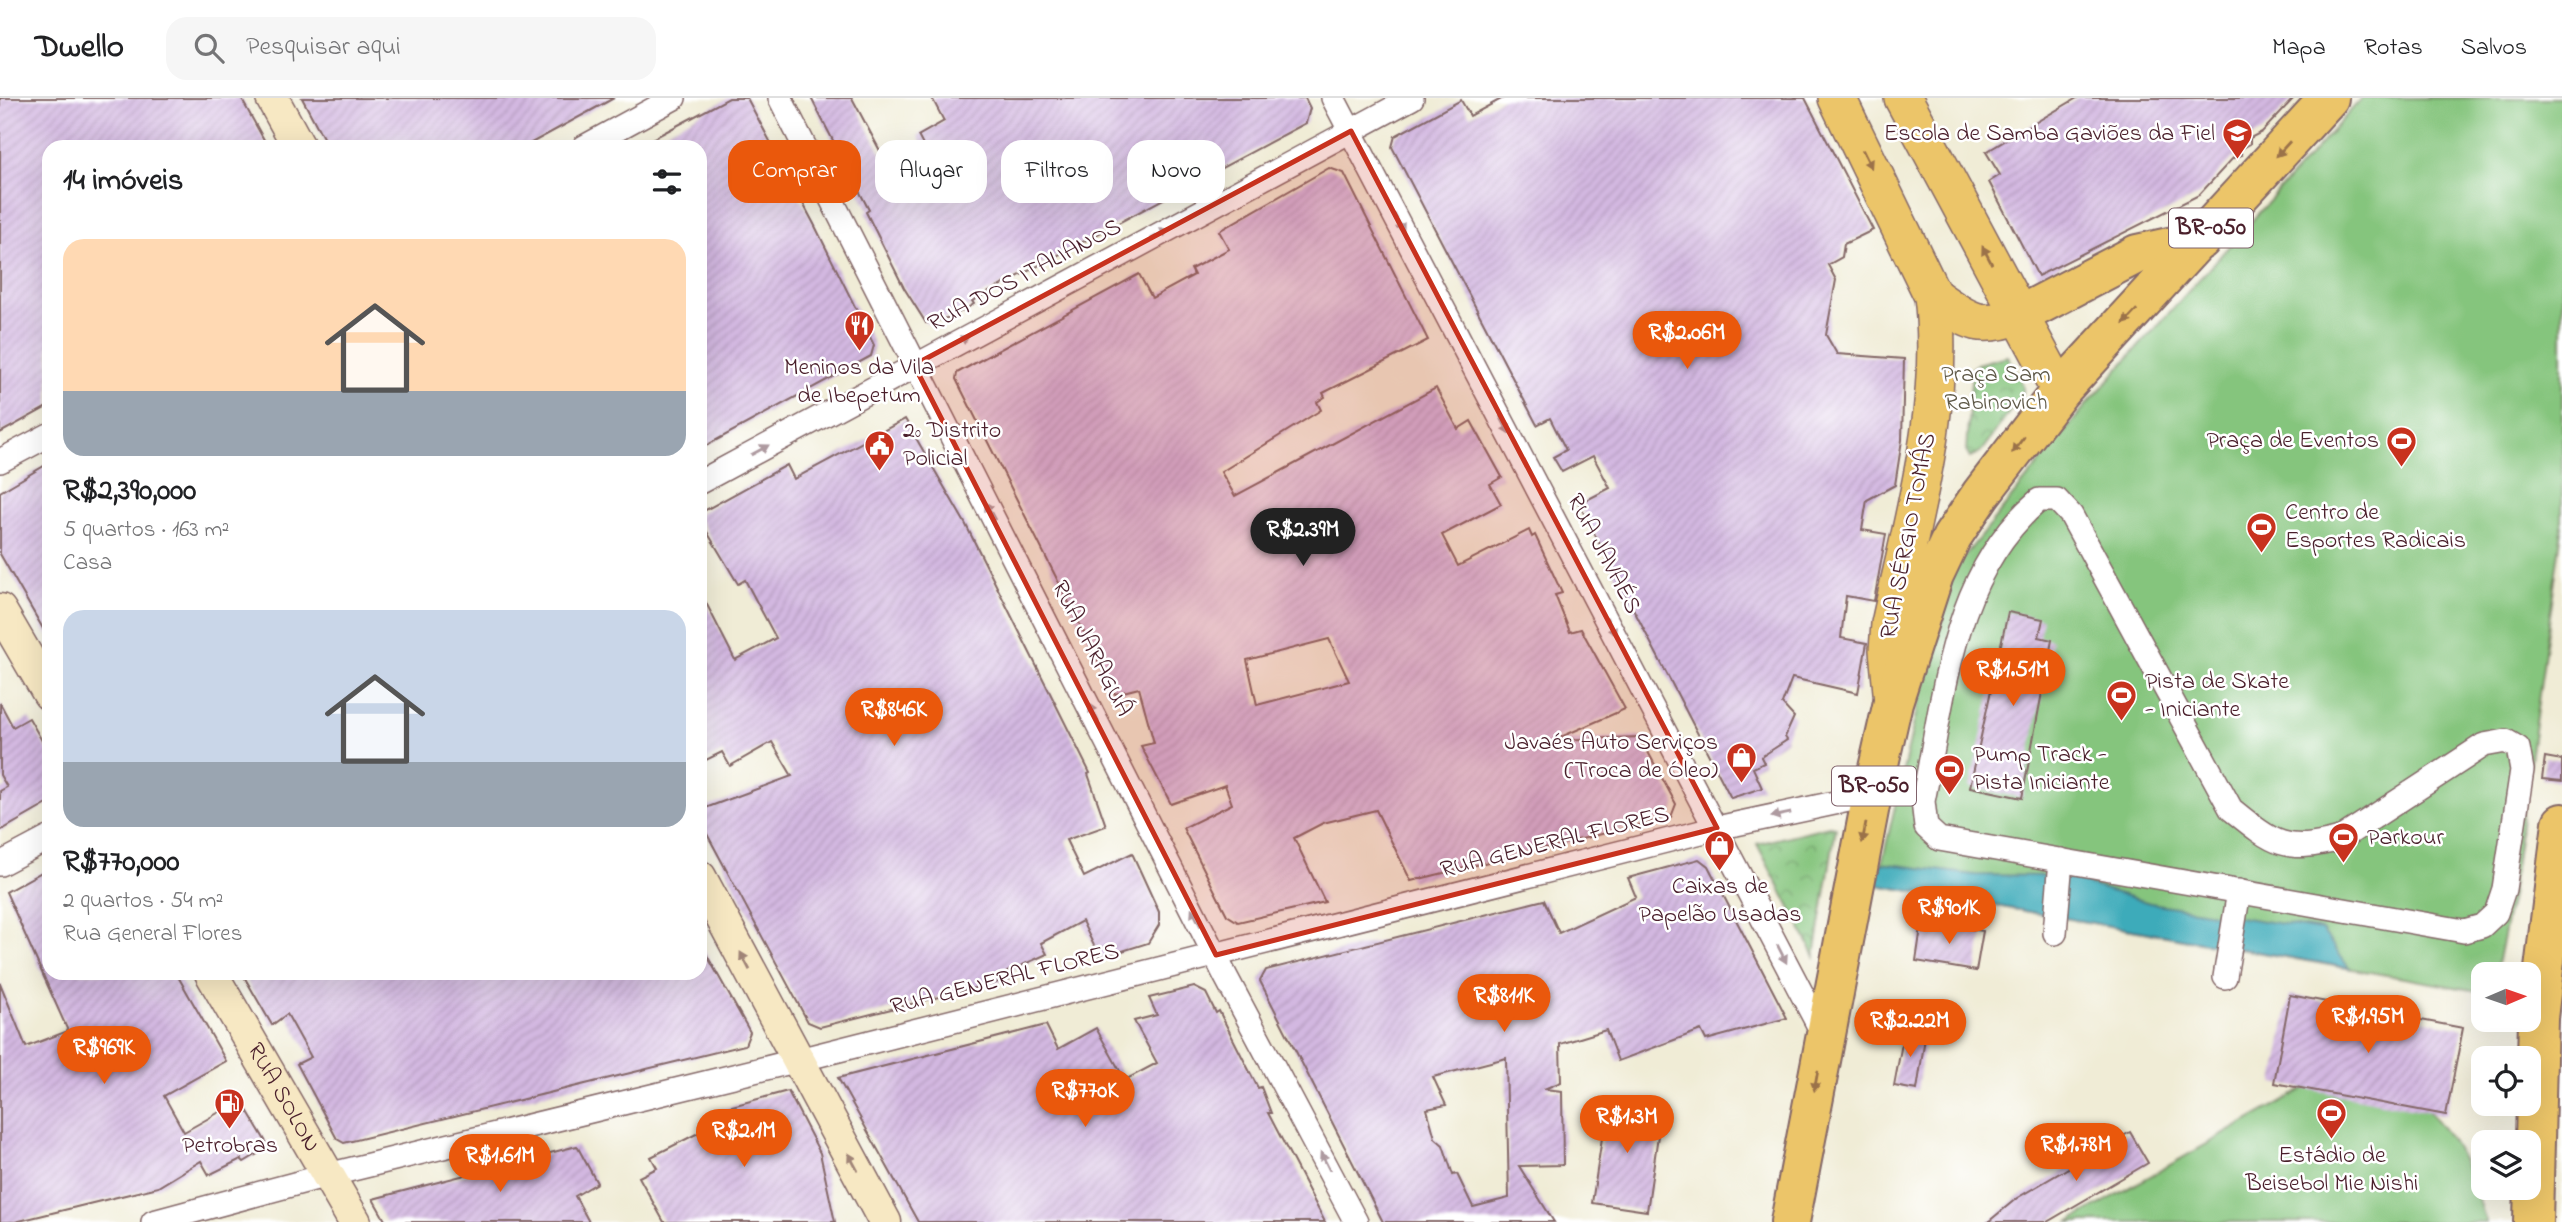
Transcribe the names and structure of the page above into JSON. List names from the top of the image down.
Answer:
{
  "streets": {
    "highway": ["BR-050"],
    "main road": ["RUA SÉRGIO TOMÁS"],
    "street": [
      "RUA DOS ITALIANOS",
      "RUA JAVAÉS",
      "RUA JARAGUÁ",
      "RUA GENERAL FLORES",
      "RUA SOLON"
    ]
  },
  "crossings": [
    ["BR-050", "RUA SÉRGIO TOMÁS"],
    ["BR-050", "RUA JAVAÉS"],
    ["BR-050", "RUA GENERAL FLORES"],
    ["RUA DOS ITALIANOS", "RUA JAVAÉS"],
    ["RUA DOS ITALIANOS", "RUA JARAGUÁ"],
    ["RUA JAVAÉS", "RUA GENERAL FLORES"],
    ["RUA JARAGUÁ", "RUA GENERAL FLORES"],
    ["RUA GENERAL FLORES", "RUA SOLON"]
  ],
  "one_way": ["RUA DOS ITALIANOS", "RUA JAVAÉS", "RUA JARAGUÁ"],
  "parks": ["Praça Sam Rabinovich"],
  "places": {
    "school or university": ["Escola de Samba Gaviões da Fiel"],
    "restaurant": ["Meninos da Vila de Ibepetum"],
    "sports": [
      "Praça de Eventos",
      "Centro de Esportes Radicais",
      "Pista de Skate - Iniciante",
      "Pump Track - Pista Iniciante",
      "Parkour",
      "Estádio de Beisebol Mie Nishi"
    ],
    "public building": ["2º Distrito Policial"],
    "shop": ["Javaés Auto Serviços (Troca de Óleo)", "Caixas de Papelão Usadas"],
    "fuel station": ["Petrobras"]
  },
  "north": "right",
  "page": {
    "header": "Dwello",
    "search": "Pesquisar aqui",
    "nav": ["Mapa", "Rotas", "Salvos"],
    "chip": [
      "Comprar",
      "Alugar",
      "Filtros",
      "Novo"
    ],
    "heading": "14 imóveis",
    "list": [
      {
        "name": "R$2,390,000",
        "note": "5 quartos · 163 m² · Casa"
      },
      {
        "name": "R$770,000",
        "note": "2 quartos · 54 m² · Rua General Flores"
      }
    ],
    "price": [
      "R$2.06M",
      "R$2.39M",
      "R$1.51M",
      "R$846K",
      "R$901K",
      "R$811K",
      "R$1.95M",
      "R$2.22M",
      "R$969K",
      "R$770K",
      "R$1.3M",
      "R$2.1M",
      "R$1.78M",
      "R$1.61M"
    ]
  }
}
